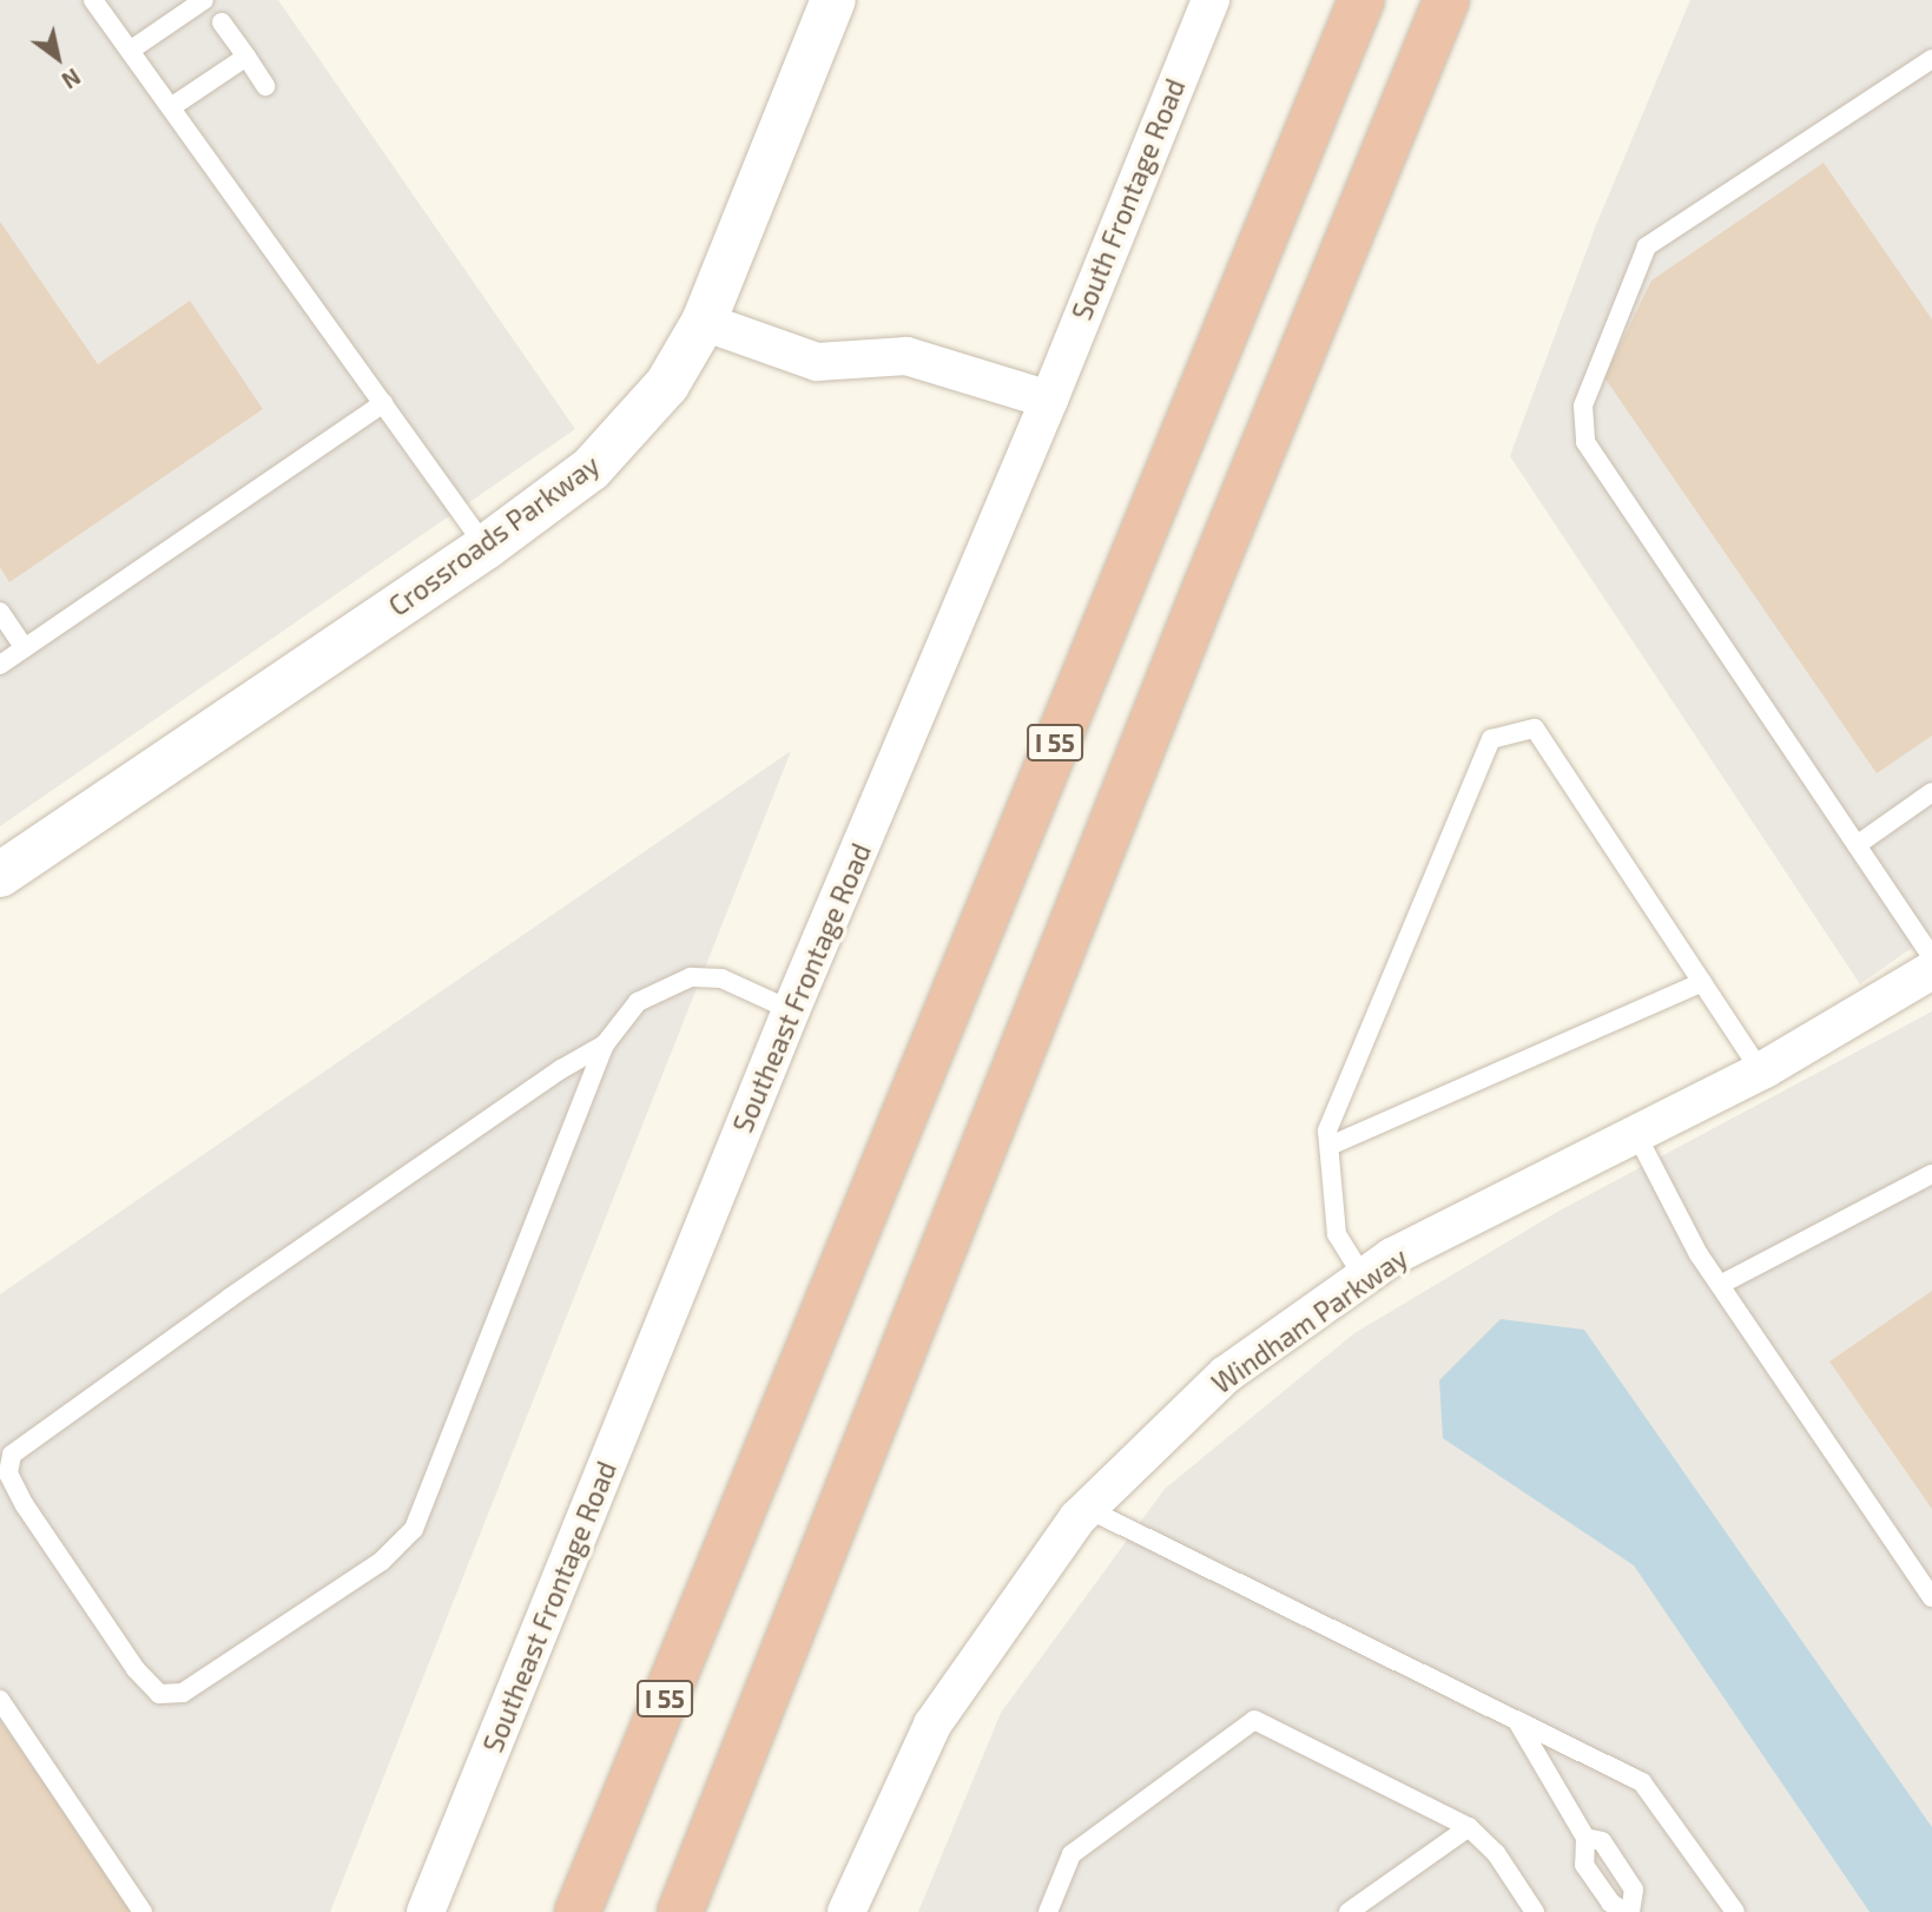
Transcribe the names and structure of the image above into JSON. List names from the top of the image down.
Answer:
{
  "streets": {
    "highway": ["I 55"],
    "street": [
      "South Frontage Road",
      "Crossroads Parkway",
      "Southeast Frontage Road",
      "Windham Parkway"
    ]
  },
  "crossings": [
    ["South Frontage Road", "Southeast Frontage Road"]
  ],
  "north": "bottom right"
}
